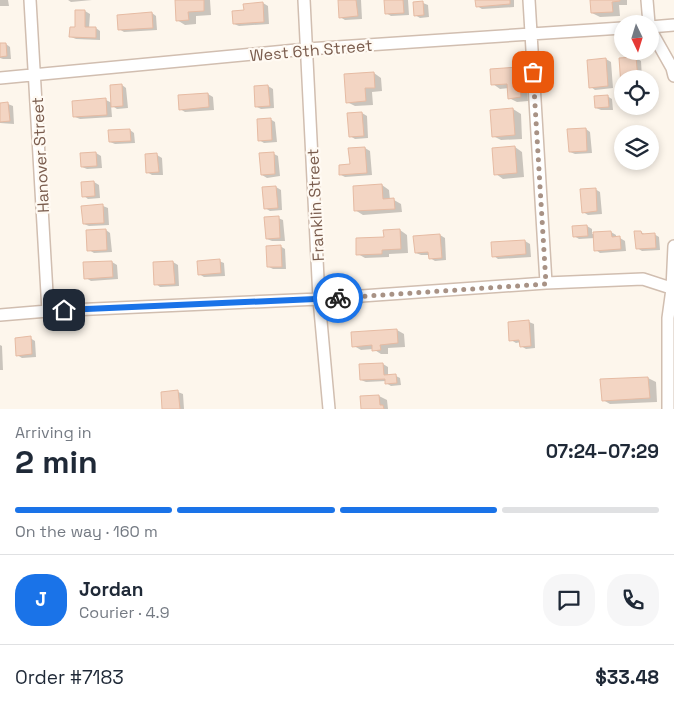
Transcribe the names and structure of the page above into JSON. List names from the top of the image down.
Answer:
{
  "streets": {
    "street": ["West 6th Street", "Hanover Street", "Franklin Street"]
  },
  "crossings": [
    ["West 6th Street", "Hanover Street"],
    ["West 6th Street", "Franklin Street"]
  ],
  "north": "bottom",
  "page": {
    "heading": ["2 min", "Arriving in", "07:24–07:29"],
    "panel": [
      "Jordan",
      "Courier · 4.9",
      "Order #7183",
      "$33.48"
    ],
    "bar": "On the way · 160 m",
    "round": "J"
  }
}
